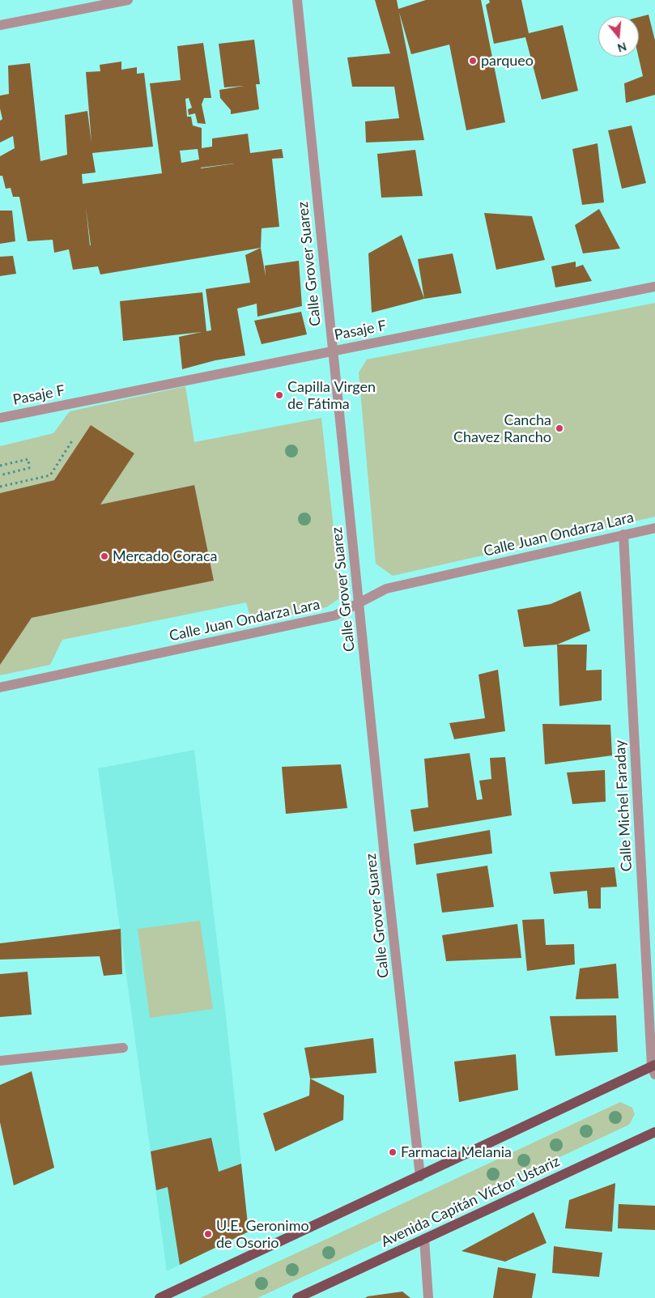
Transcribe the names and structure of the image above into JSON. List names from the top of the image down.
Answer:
{
  "streets": {
    "main road": ["Avenida Capitán Víctor Ustariz"],
    "street": [
      "Calle Grover Suarez",
      "Pasaje F",
      "Calle Juan Ondarza Lara",
      "Calle Michel Faraday"
    ]
  },
  "crossings": [
    ["Calle Grover Suarez", "Pasaje F"],
    ["Calle Grover Suarez", "Calle Juan Ondarza Lara"],
    ["Calle Juan Ondarza Lara", "Calle Michel Faraday"]
  ],
  "places": [
    "parqueo",
    "Capilla Virgen de Fátima",
    "Cancha Chavez Rancho",
    "Mercado Coraca",
    "Farmacia Melania",
    "U.E. Geronimo de Osorio"
  ],
  "north": "bottom"
}
